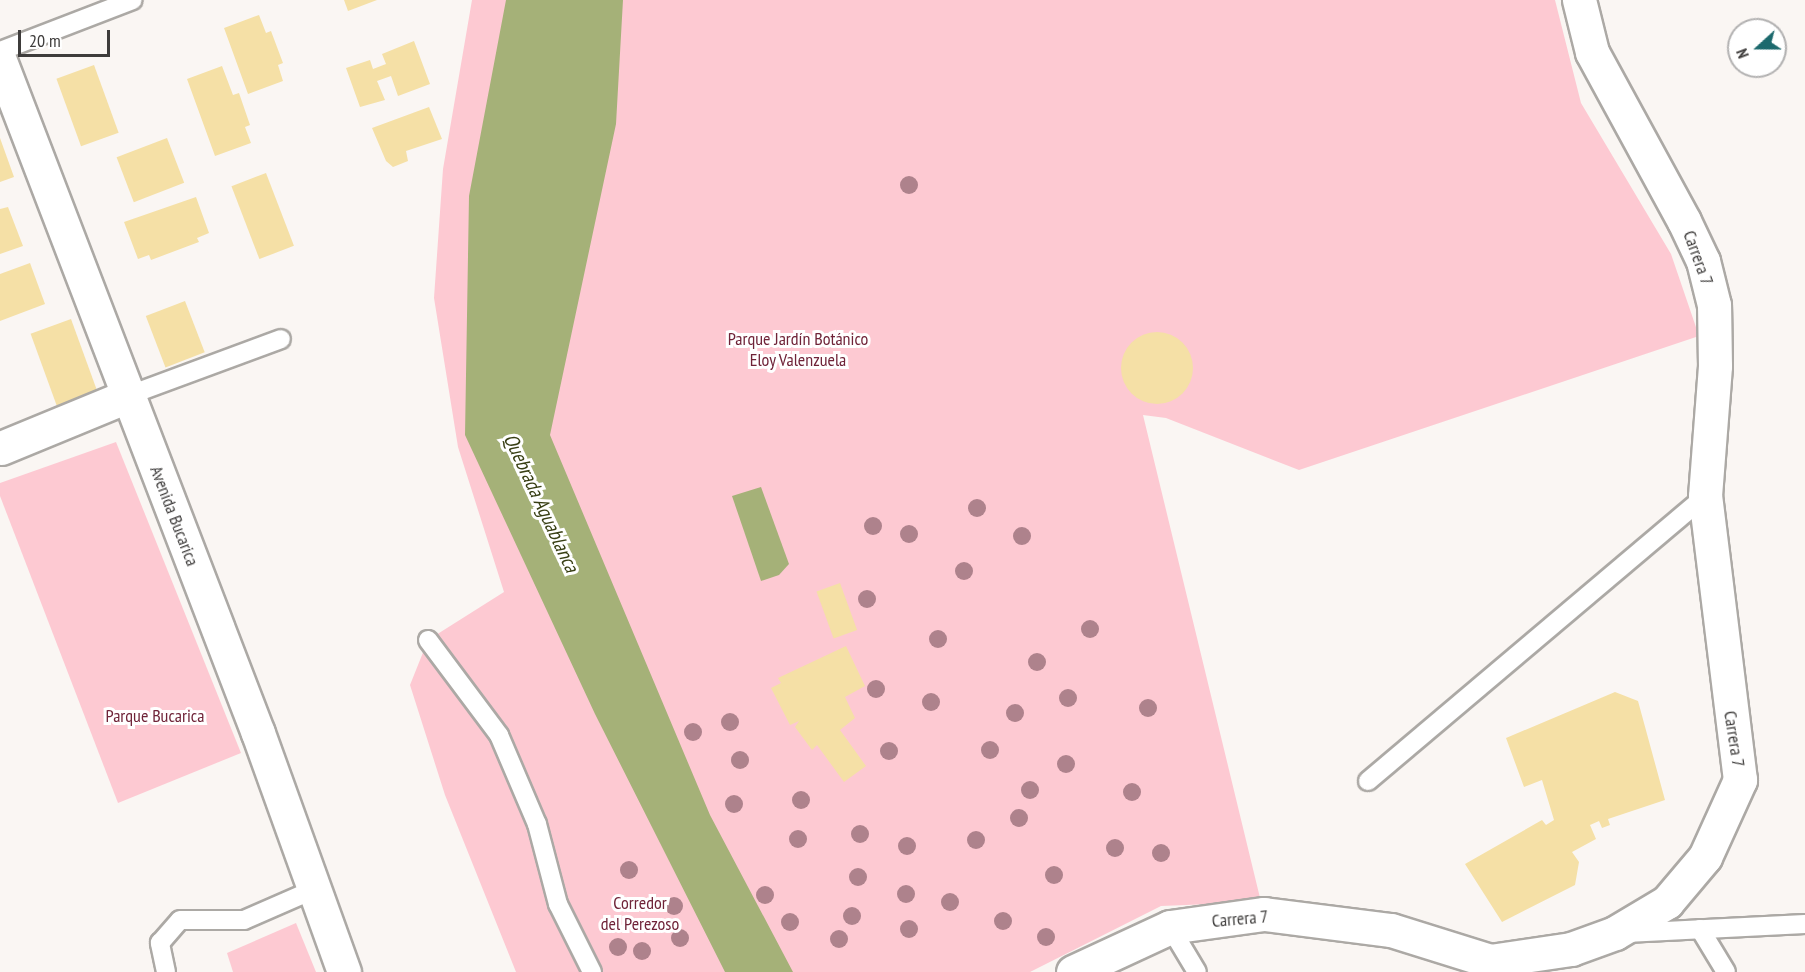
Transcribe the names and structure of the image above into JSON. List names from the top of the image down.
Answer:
{
  "streets": {
    "main road": ["Carrera 7", "Avenida Bucarica"]
  },
  "water": ["Quebrada Aguablanca"],
  "parks": ["Parque Jardín Botánico Eloy Valenzuela", "Parque Bucarica", "Corredor del Perezoso"],
  "scale_bar": "20 m",
  "north": "left"
}
